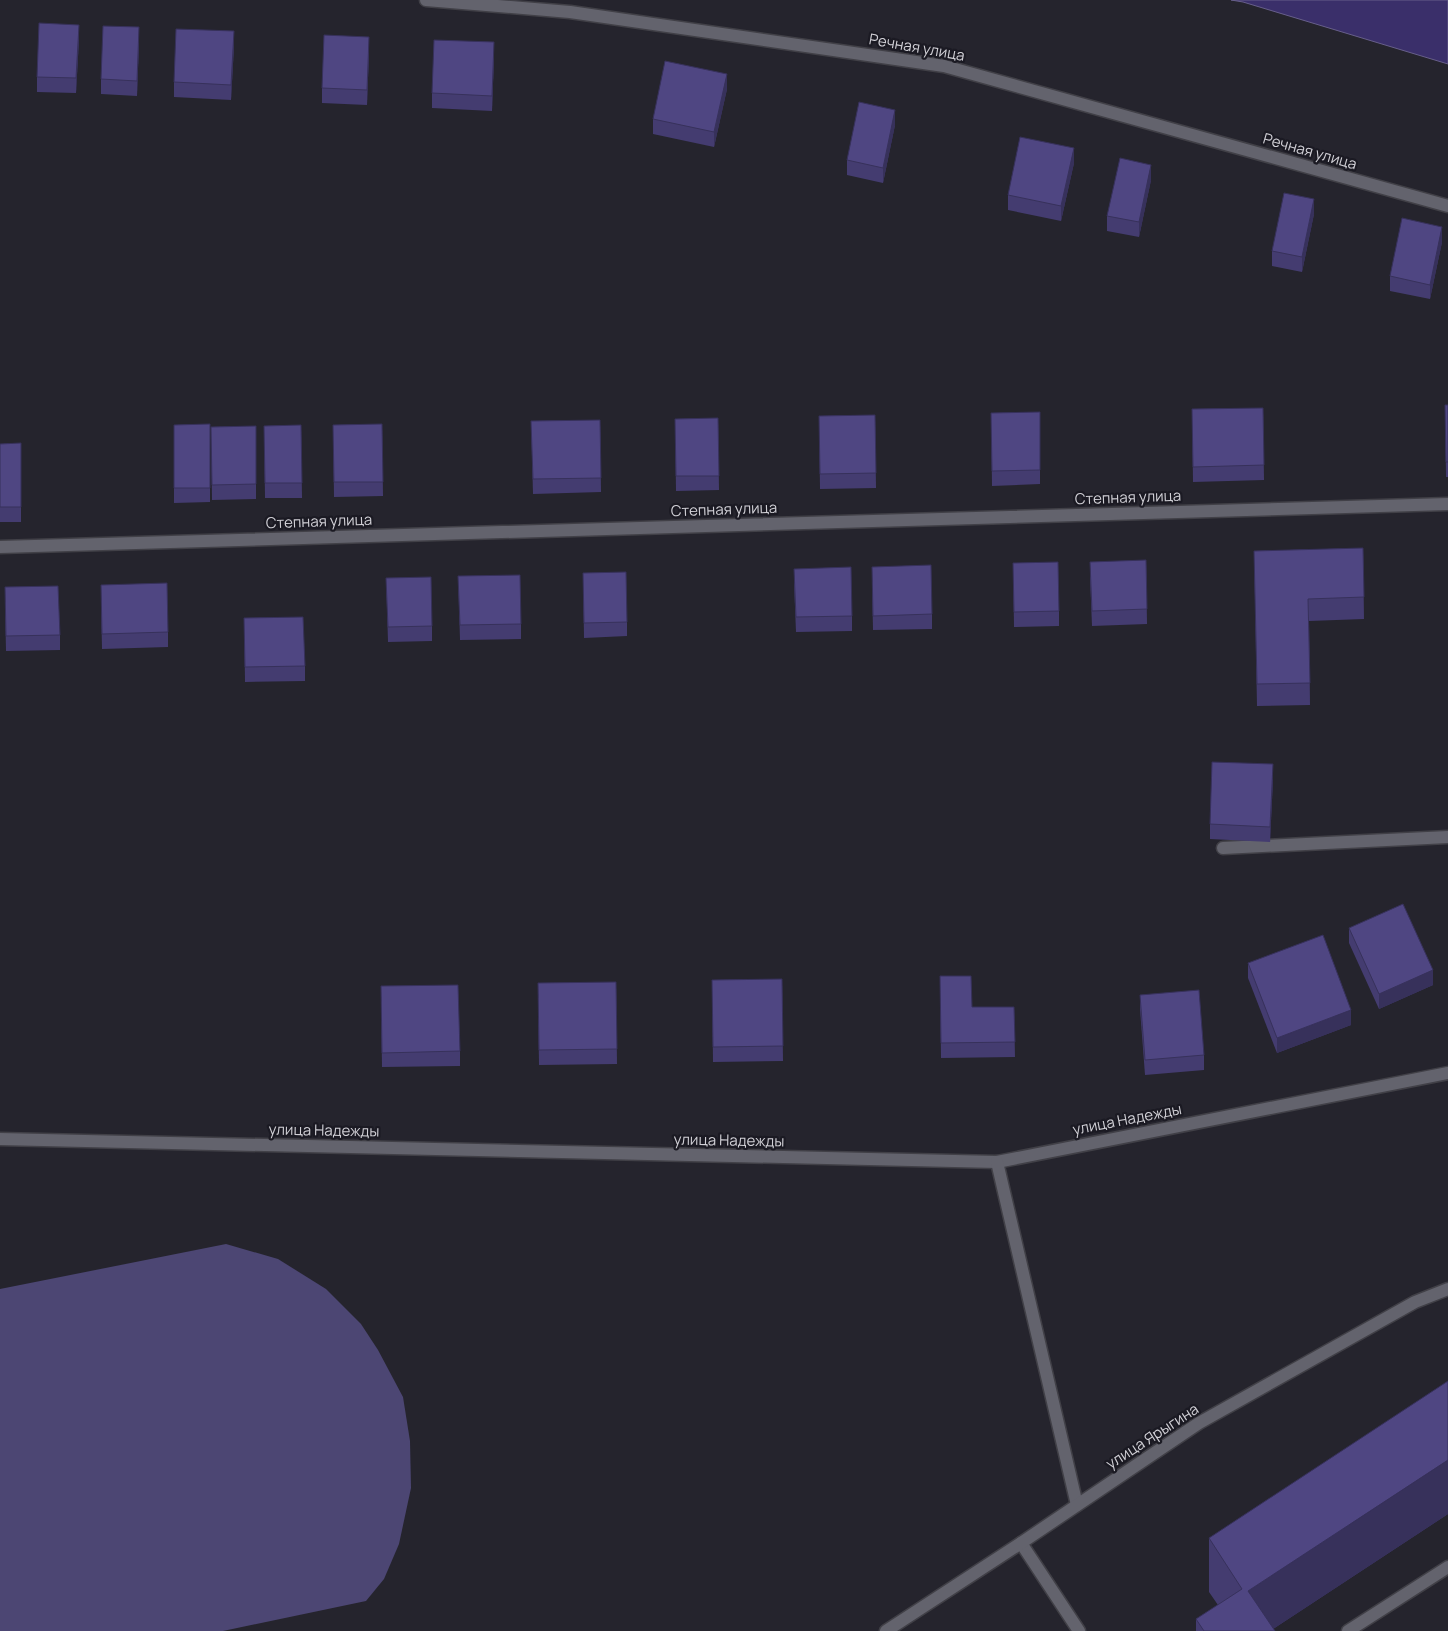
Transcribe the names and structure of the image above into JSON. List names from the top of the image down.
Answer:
{
  "streets": {
    "street": [
      "Речная улица",
      "Степная улица",
      "улица Надежды",
      "улица Ярыгина"
    ]
  }
}
